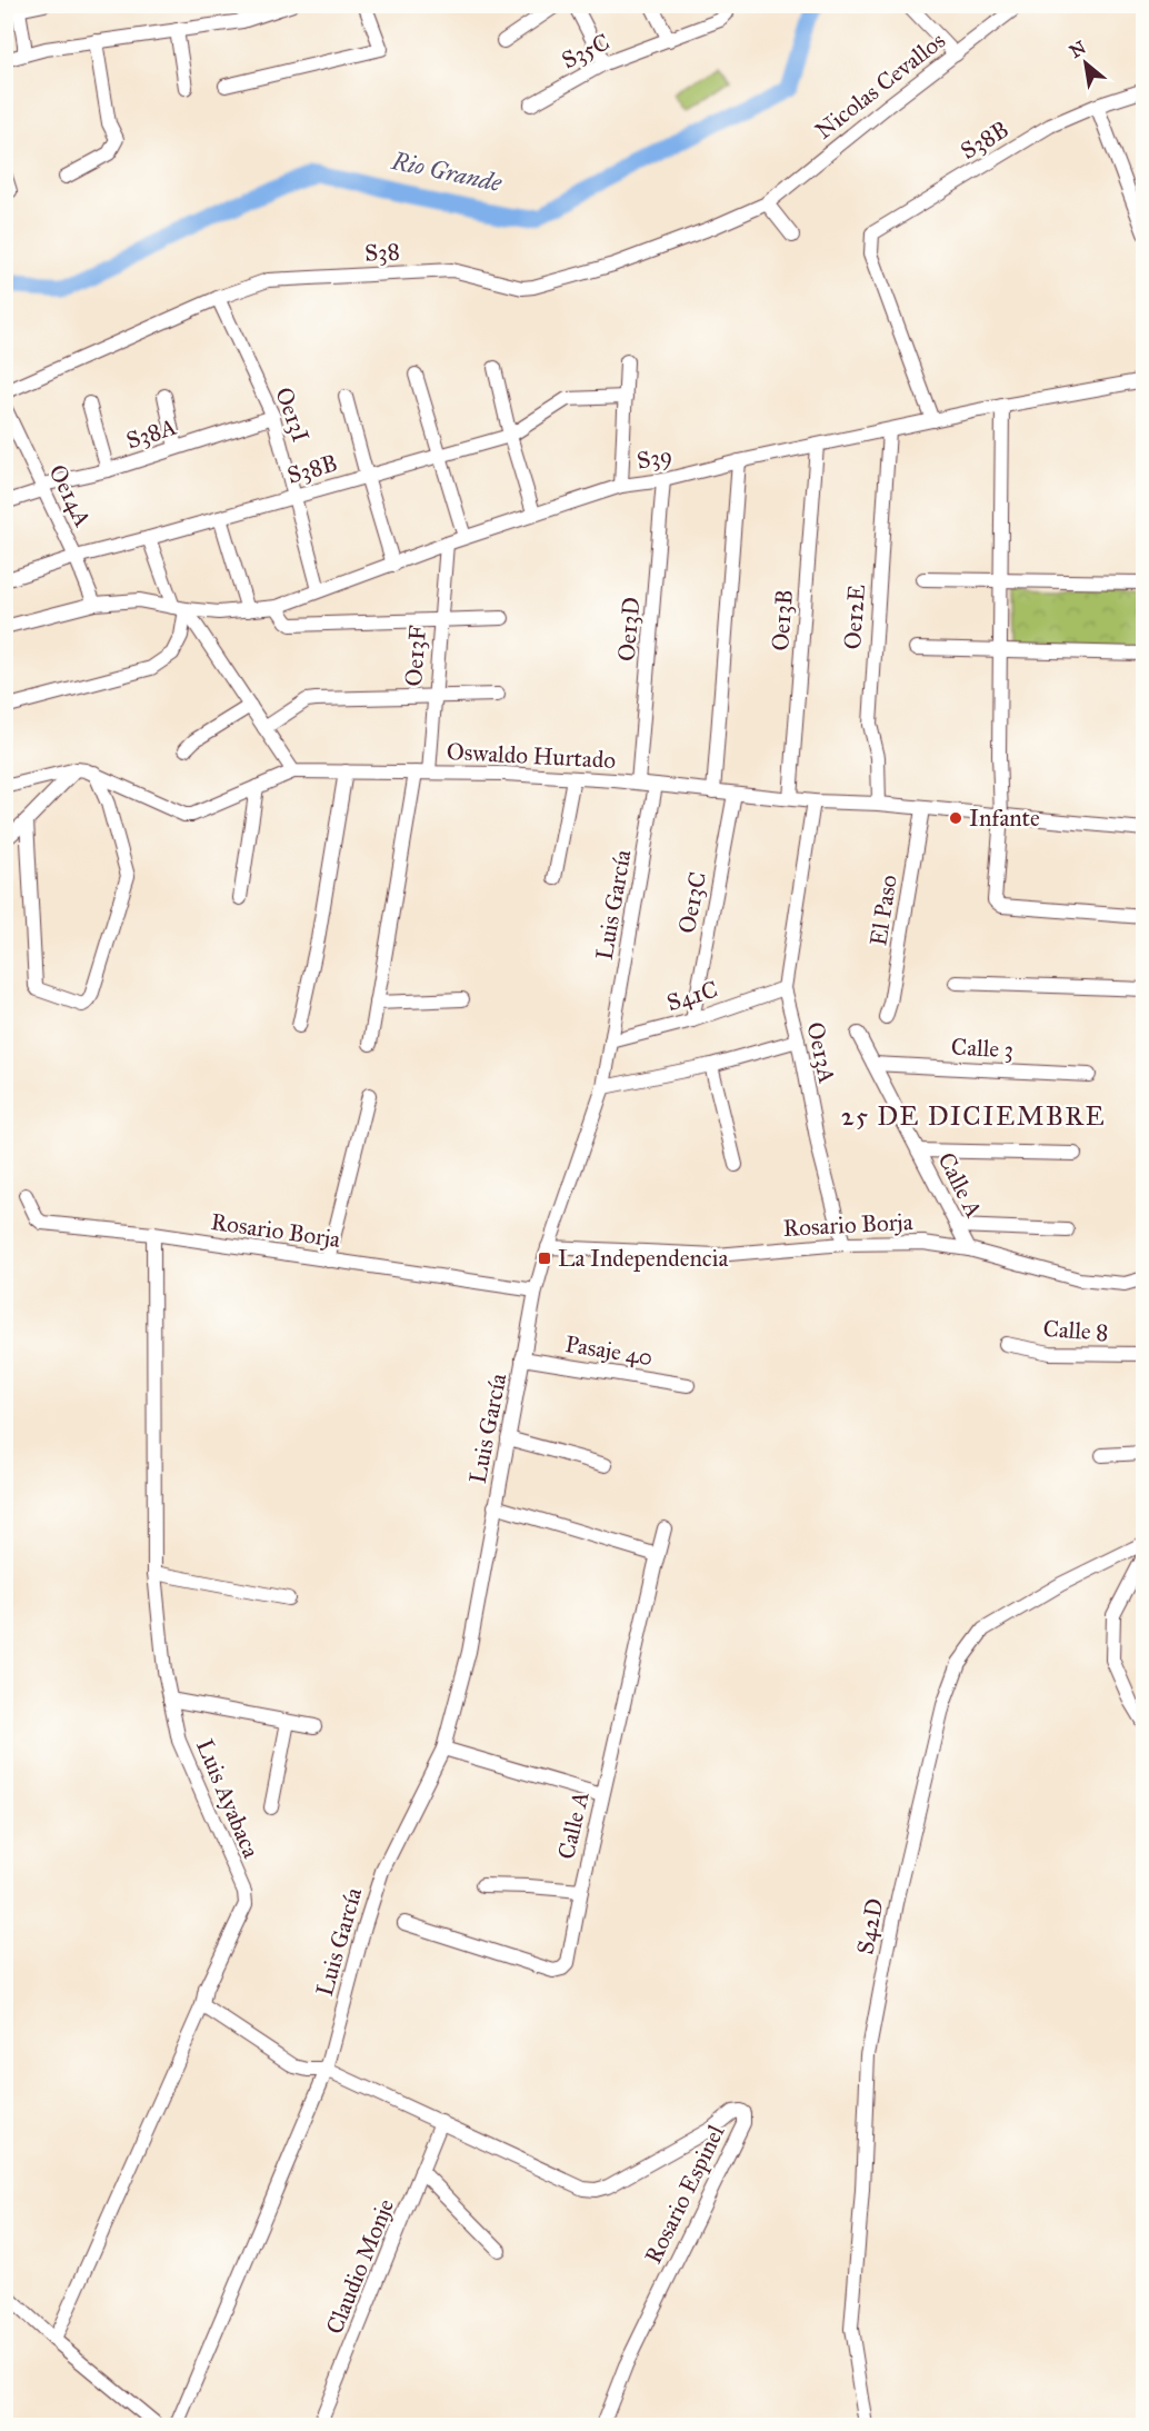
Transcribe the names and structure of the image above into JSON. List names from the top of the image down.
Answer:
{
  "streets": {
    "street": [
      "S35C",
      "Nicolas Cevallos",
      "S38B",
      "S38",
      "Oe13I",
      "S38A",
      "S39",
      "Oe14A",
      "Oe12E",
      "Oe13B",
      "Oe13D",
      "Oe13F",
      "Oswaldo Hurtado",
      "Oe13C",
      "Luis García",
      "El Paso",
      "S41C",
      "Calle 3",
      "Oe13A",
      "Calle A",
      "Rosario Borja",
      "Calle 8",
      "Pasaje 40",
      "Luis Ayabaca",
      "S42D",
      "Rosario Espinel",
      "Claudio Monje"
    ]
  },
  "crossings": [
    ["Nicolas Cevallos", "S38"],
    ["S38B", "Oe13I"],
    ["S38B", "S39"],
    ["S38B", "Oe14A"],
    ["S38", "Oe13I"],
    ["Oe13I", "S38A"],
    ["Oe13I", "S39"],
    ["S38A", "Oe14A"],
    ["S39", "Oe12E"],
    ["S39", "Oe13B"],
    ["S39", "Oe13D"],
    ["S39", "Oe13F"],
    ["Oe12E", "Oswaldo Hurtado"],
    ["Oe13B", "Oswaldo Hurtado"],
    ["Oe13D", "Oswaldo Hurtado"],
    ["Oe13F", "Oswaldo Hurtado"],
    ["Oswaldo Hurtado", "Oe13C"],
    ["Oswaldo Hurtado", "Luis García"],
    ["Oswaldo Hurtado", "El Paso"],
    ["Oe13C", "S41C"],
    ["Luis García", "S41C"],
    ["Luis García", "Rosario Borja"],
    ["Luis García", "Pasaje 40"],
    ["Luis García", "Rosario Espinel"],
    ["S41C", "Oe13A"],
    ["Calle 3", "Calle A"],
    ["Oe13A", "Rosario Borja"],
    ["Calle A", "Rosario Borja"],
    ["Rosario Borja", "Luis Ayabaca"],
    ["Rosario Espinel", "Claudio Monje"]
  ],
  "districts": ["25 DE DICIEMBRE"],
  "water": ["Rio Grande"],
  "places": {
    "other": ["Infante"],
    "transit": ["La Independencia"]
  },
  "north": "top left"
}
